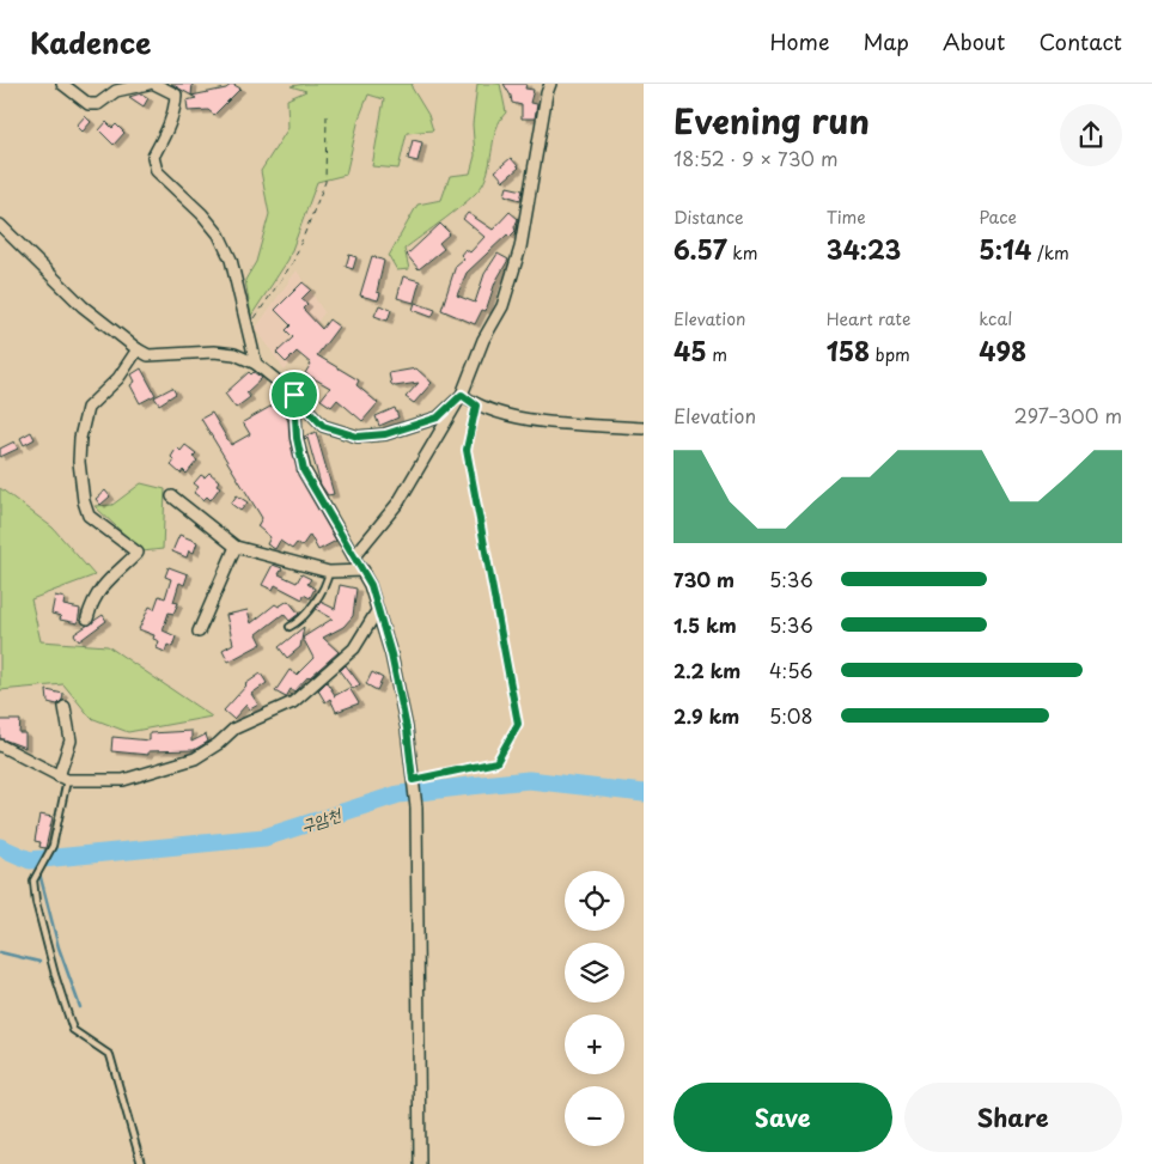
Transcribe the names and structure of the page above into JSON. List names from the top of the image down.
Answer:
{
  "water": ["구암천"],
  "page": {
    "header": "Kadence",
    "nav": [
      "Home",
      "Map",
      "About",
      "Contact"
    ],
    "heading": ["Evening run", "18:52 · 9 × 730 m"],
    "stats": [
      ["Distance", "6.57 km"],
      ["Time", "34:23"],
      ["Pace", "5:14 /km"],
      ["Elevation", "45 m"],
      ["Heart rate", "158 bpm"],
      ["kcal", "498"]
    ],
    "chart": ["Elevation", "297–300 m"],
    "list": [
      {
        "name": "730 m",
        "note": "5:36"
      },
      {
        "name": "1.5 km",
        "note": "5:36"
      },
      {
        "name": "2.2 km",
        "note": "4:56"
      },
      {
        "name": "2.9 km",
        "note": "5:08"
      }
    ],
    "map_buttons": ["+", "−"],
    "buttons": ["Save", "Share"]
  }
}
